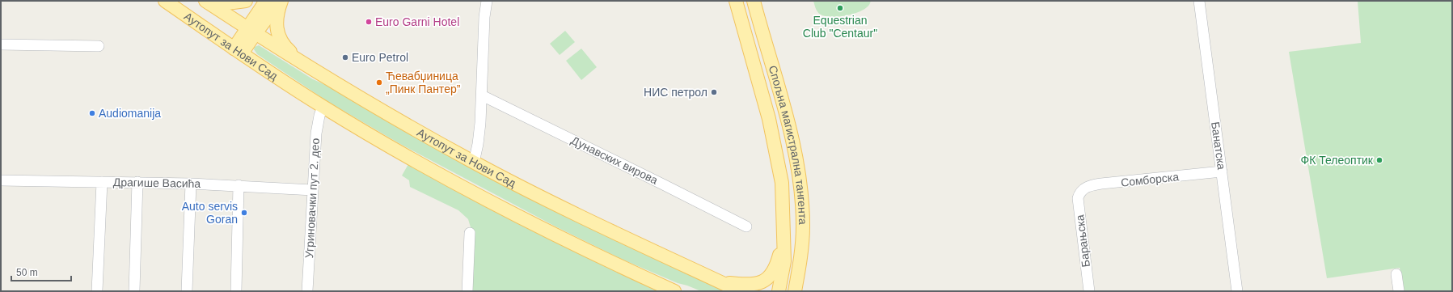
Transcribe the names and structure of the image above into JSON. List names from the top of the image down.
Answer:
{
  "streets": {
    "main road": ["Аутопут за Нови Сад", "Спољна магистрална тангента"],
    "street": [
      "Банатска",
      "Дунавских вирова",
      "Сомборска",
      "Драгише Васића",
      "Угриновачки пут 2. део",
      "Барањска"
    ]
  },
  "crossings": [
    ["Аутопут за Нови Сад", "Угриновачки пут 2. део"],
    ["Банатска", "Сомборска"],
    ["Сомборска", "Барањска"],
    ["Драгише Васића", "Угриновачки пут 2. део"]
  ],
  "places": [
    "Equestrian Club \"Centaur\"",
    "Euro Garni Hotel",
    "Euro Petrol",
    "Ћевабџиница „Пинк Пантер”",
    "НИС петрол",
    "Audiomanija",
    "ФК Телеоптик",
    "Auto servis Goran"
  ],
  "scale_bar": "50 m"
}
